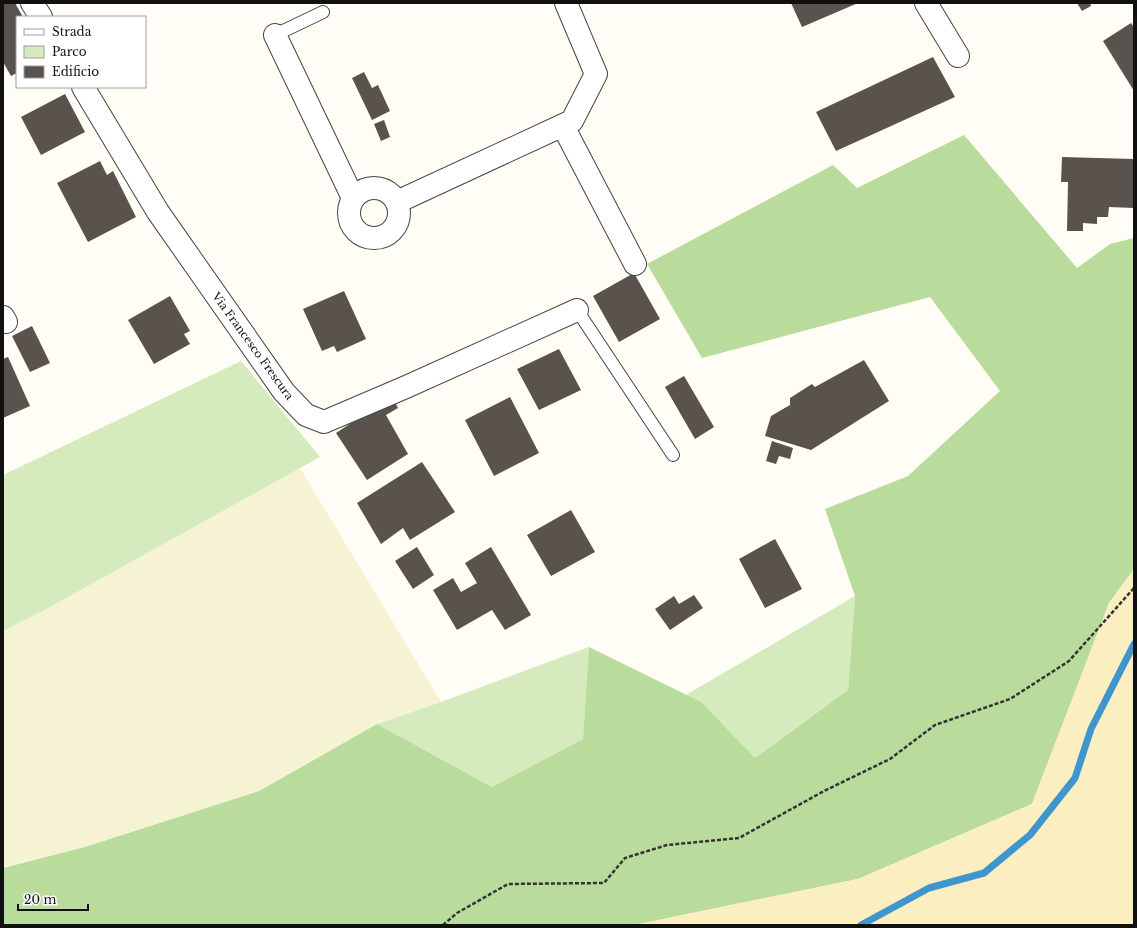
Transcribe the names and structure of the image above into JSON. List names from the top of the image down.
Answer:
{
  "streets": {
    "street": ["Via Francesco Frescura"]
  },
  "legend": ["Strada", "Parco", "Edificio"],
  "scale_bar": "20 m"
}
